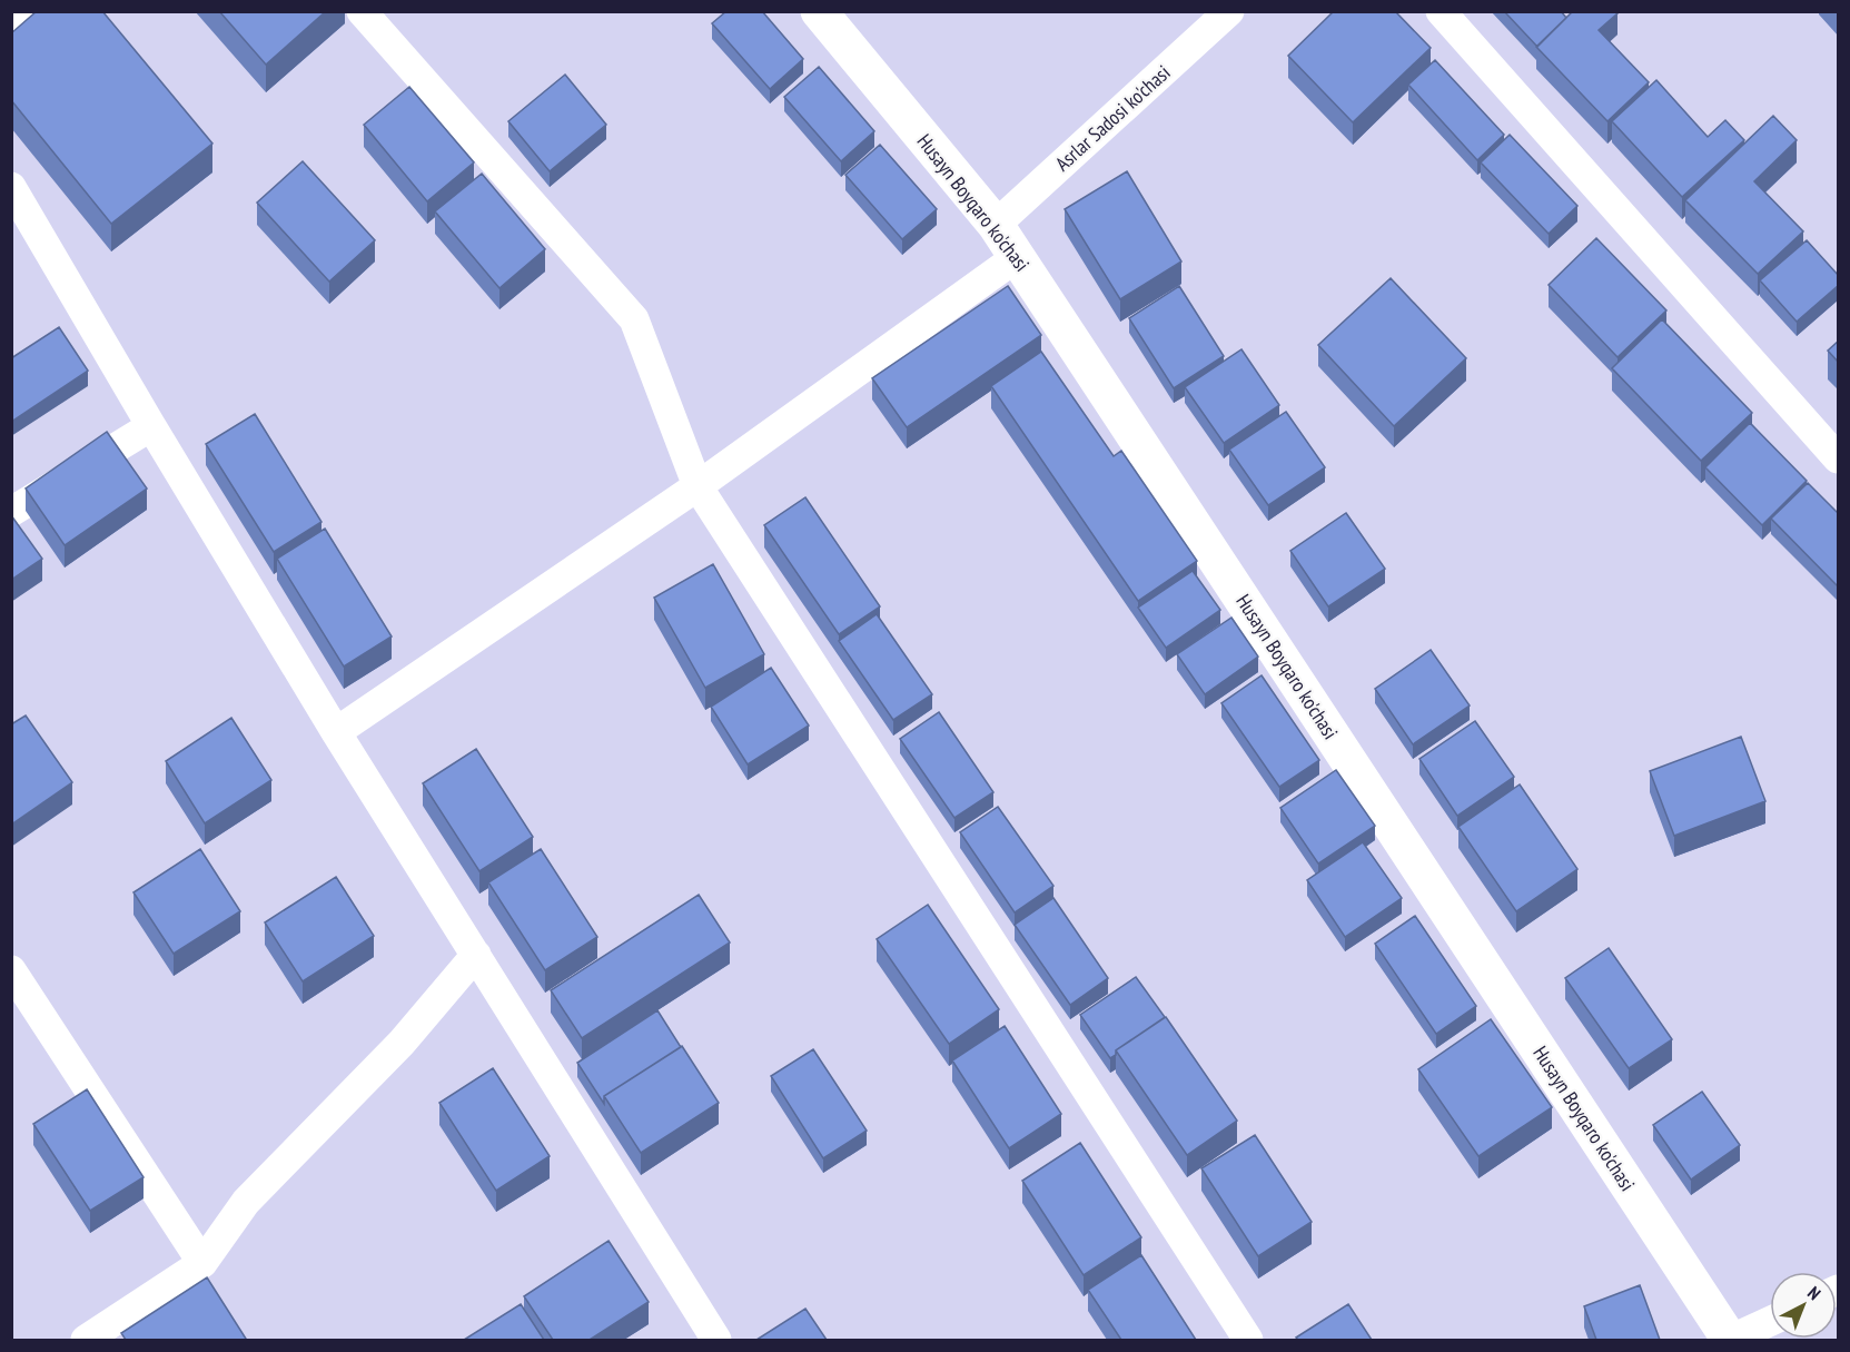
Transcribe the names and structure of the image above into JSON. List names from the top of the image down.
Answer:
{
  "streets": {
    "main road": ["Husayn Boyqaro ko'chasi"],
    "street": ["Asrlar Sadosi ko'chasi"]
  },
  "crossings": [
    ["Asrlar Sadosi ko'chasi", "Husayn Boyqaro ko'chasi"]
  ],
  "north": "top right"
}
